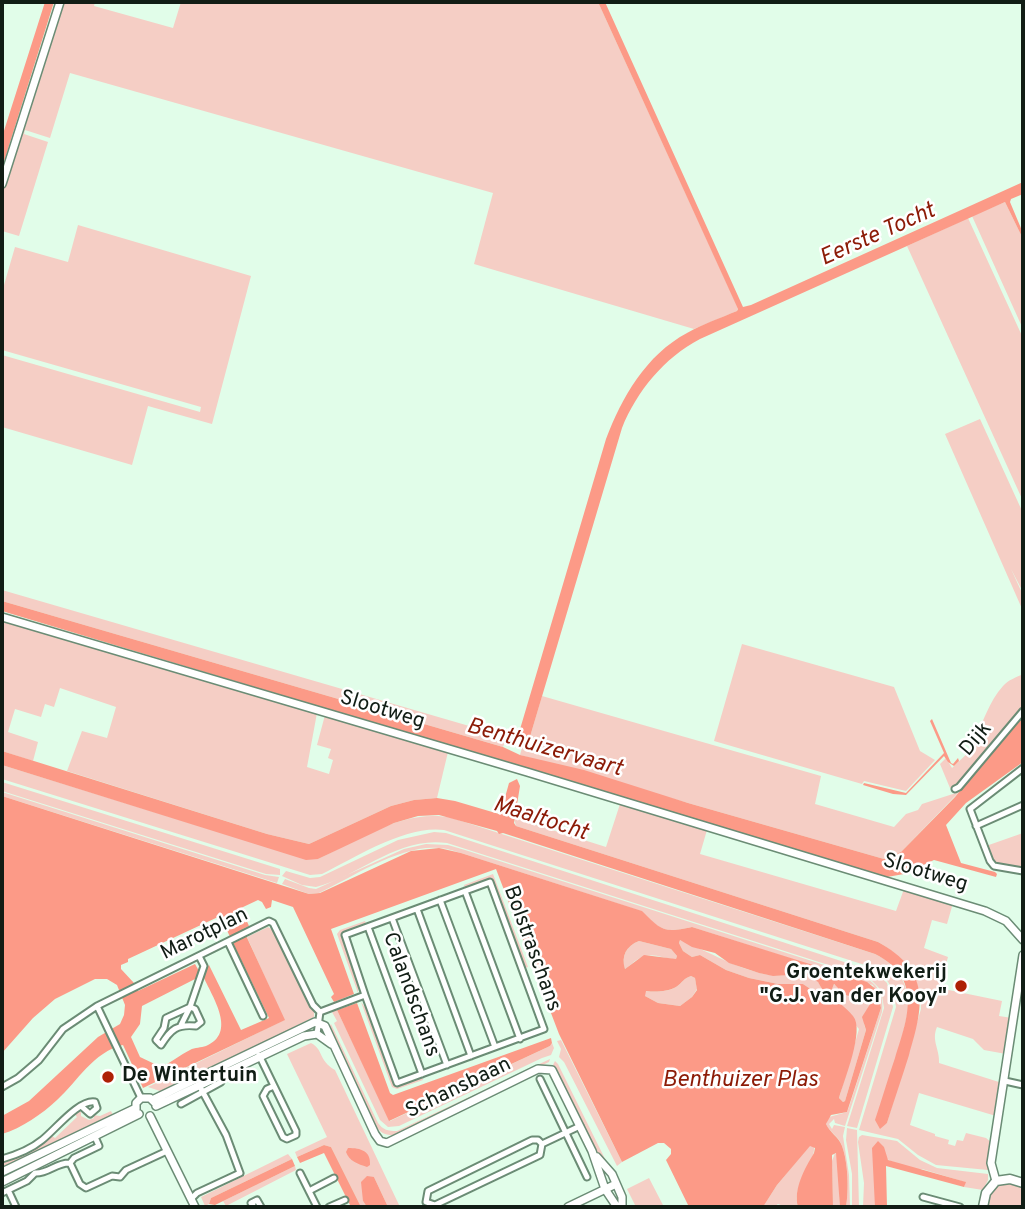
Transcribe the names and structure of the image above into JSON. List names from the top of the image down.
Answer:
{
  "streets": {
    "street": [
      "Slootweg",
      "Dijk",
      "Marotplan",
      "Bolstraschans",
      "Calandschans",
      "Schansbaan"
    ]
  },
  "crossings": [
    ["Bolstraschans", "Calandschans"]
  ],
  "water": [
    "Eerste Tocht",
    "Benthuizervaart",
    "Maaltocht",
    "Benthuizer Plas"
  ],
  "places": ["Groentekwekerij \"G.J. van der Kooy\"", "De Wintertuin"]
}
